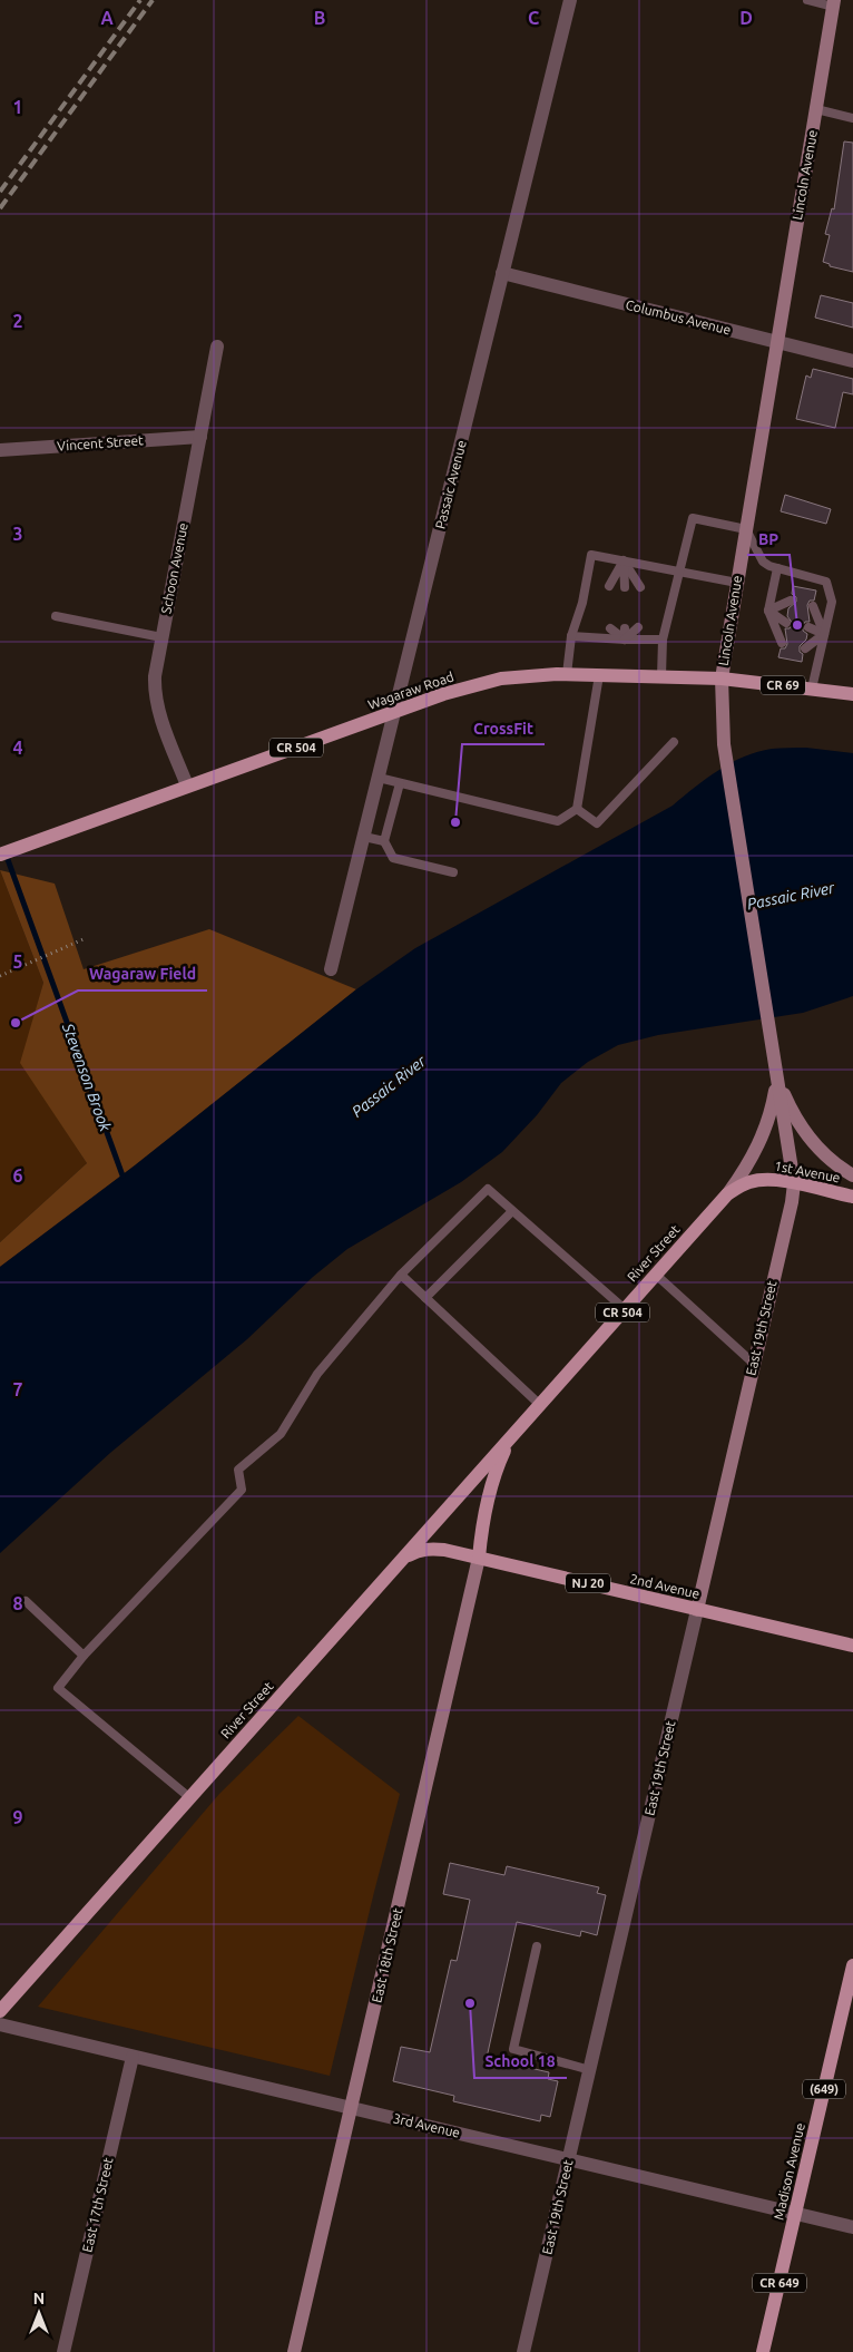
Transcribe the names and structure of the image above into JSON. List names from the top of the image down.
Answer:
{
  "streets": {
    "main road": [
      "Lincoln Avenue",
      "CR 69",
      "Wagaraw Road",
      "CR 504",
      "1st Avenue",
      "River Street",
      "East 19th Street",
      "NJ 20",
      "2nd Avenue",
      "East 18th Street",
      "(649)",
      "Madison Avenue",
      "CR 649"
    ],
    "street": [
      "Columbus Avenue",
      "Vincent Street",
      "Passaic Avenue",
      "Schoon Avenue",
      "3rd Avenue",
      "East 17th Street"
    ]
  },
  "crossings": [
    ["Lincoln Avenue", "Columbus Avenue"],
    ["Lincoln Avenue", "Wagaraw Road"],
    ["Lincoln Avenue", "CR 504"],
    ["Lincoln Avenue", "River Street"],
    ["Lincoln Avenue", "East 19th Street"],
    ["Columbus Avenue", "Passaic Avenue"],
    ["Vincent Street", "Schoon Avenue"],
    ["Passaic Avenue", "Wagaraw Road"],
    ["Schoon Avenue", "Wagaraw Road"],
    ["CR 504", "River Street"],
    ["CR 504", "East 19th Street"],
    ["1st Avenue", "River Street"],
    ["1st Avenue", "East 19th Street"],
    ["River Street", "East 19th Street"],
    ["River Street", "2nd Avenue"],
    ["River Street", "East 18th Street"],
    ["East 19th Street", "2nd Avenue"],
    ["East 19th Street", "3rd Avenue"],
    ["2nd Avenue", "East 18th Street"],
    ["East 18th Street", "3rd Avenue"],
    ["3rd Avenue", "Madison Avenue"],
    ["3rd Avenue", "East 17th Street"]
  ],
  "water": ["Passaic River", "Stevenson Brook"],
  "places": [
    "BP",
    "CrossFit",
    "Wagaraw Field",
    "School 18"
  ],
  "north": "top",
  "grid": {
    "columns": [
      "A",
      "B",
      "C",
      "D"
    ],
    "rows": [
      "1",
      "2",
      "3",
      "4",
      "5",
      "6",
      "7",
      "8",
      "9"
    ]
  }
}
